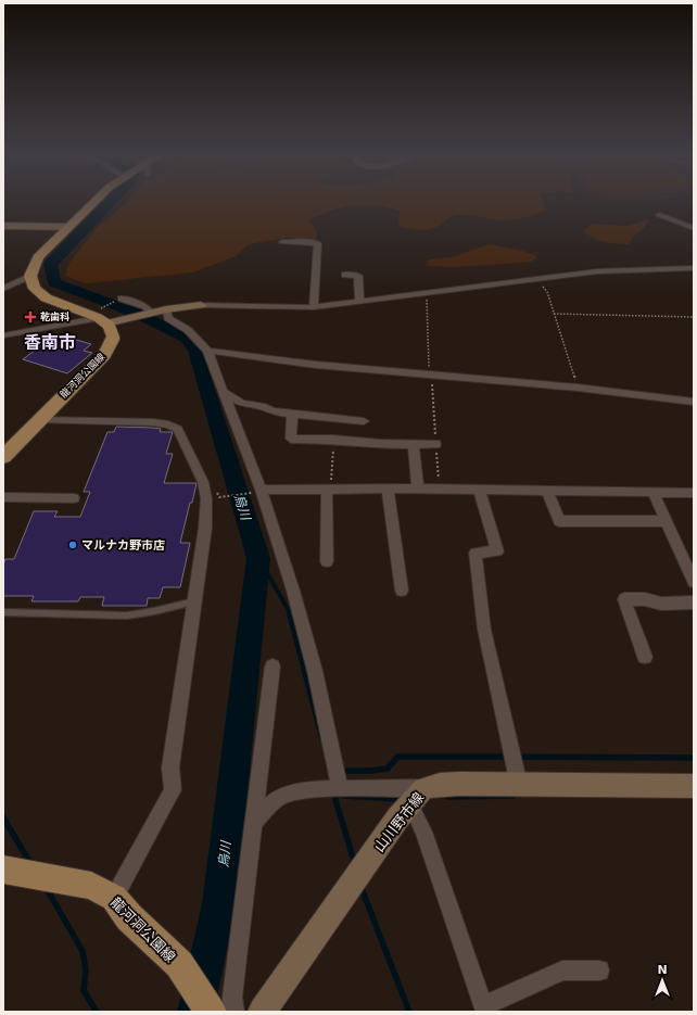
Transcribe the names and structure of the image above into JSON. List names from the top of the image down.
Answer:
{
  "streets": {
    "main road": ["龍河洞公園線", "山川野市線"]
  },
  "districts": ["香南市"],
  "water": ["烏川"],
  "places": {
    "health": ["乾歯科"],
    "other": ["マルナカ野市店"]
  },
  "north": "top"
}
